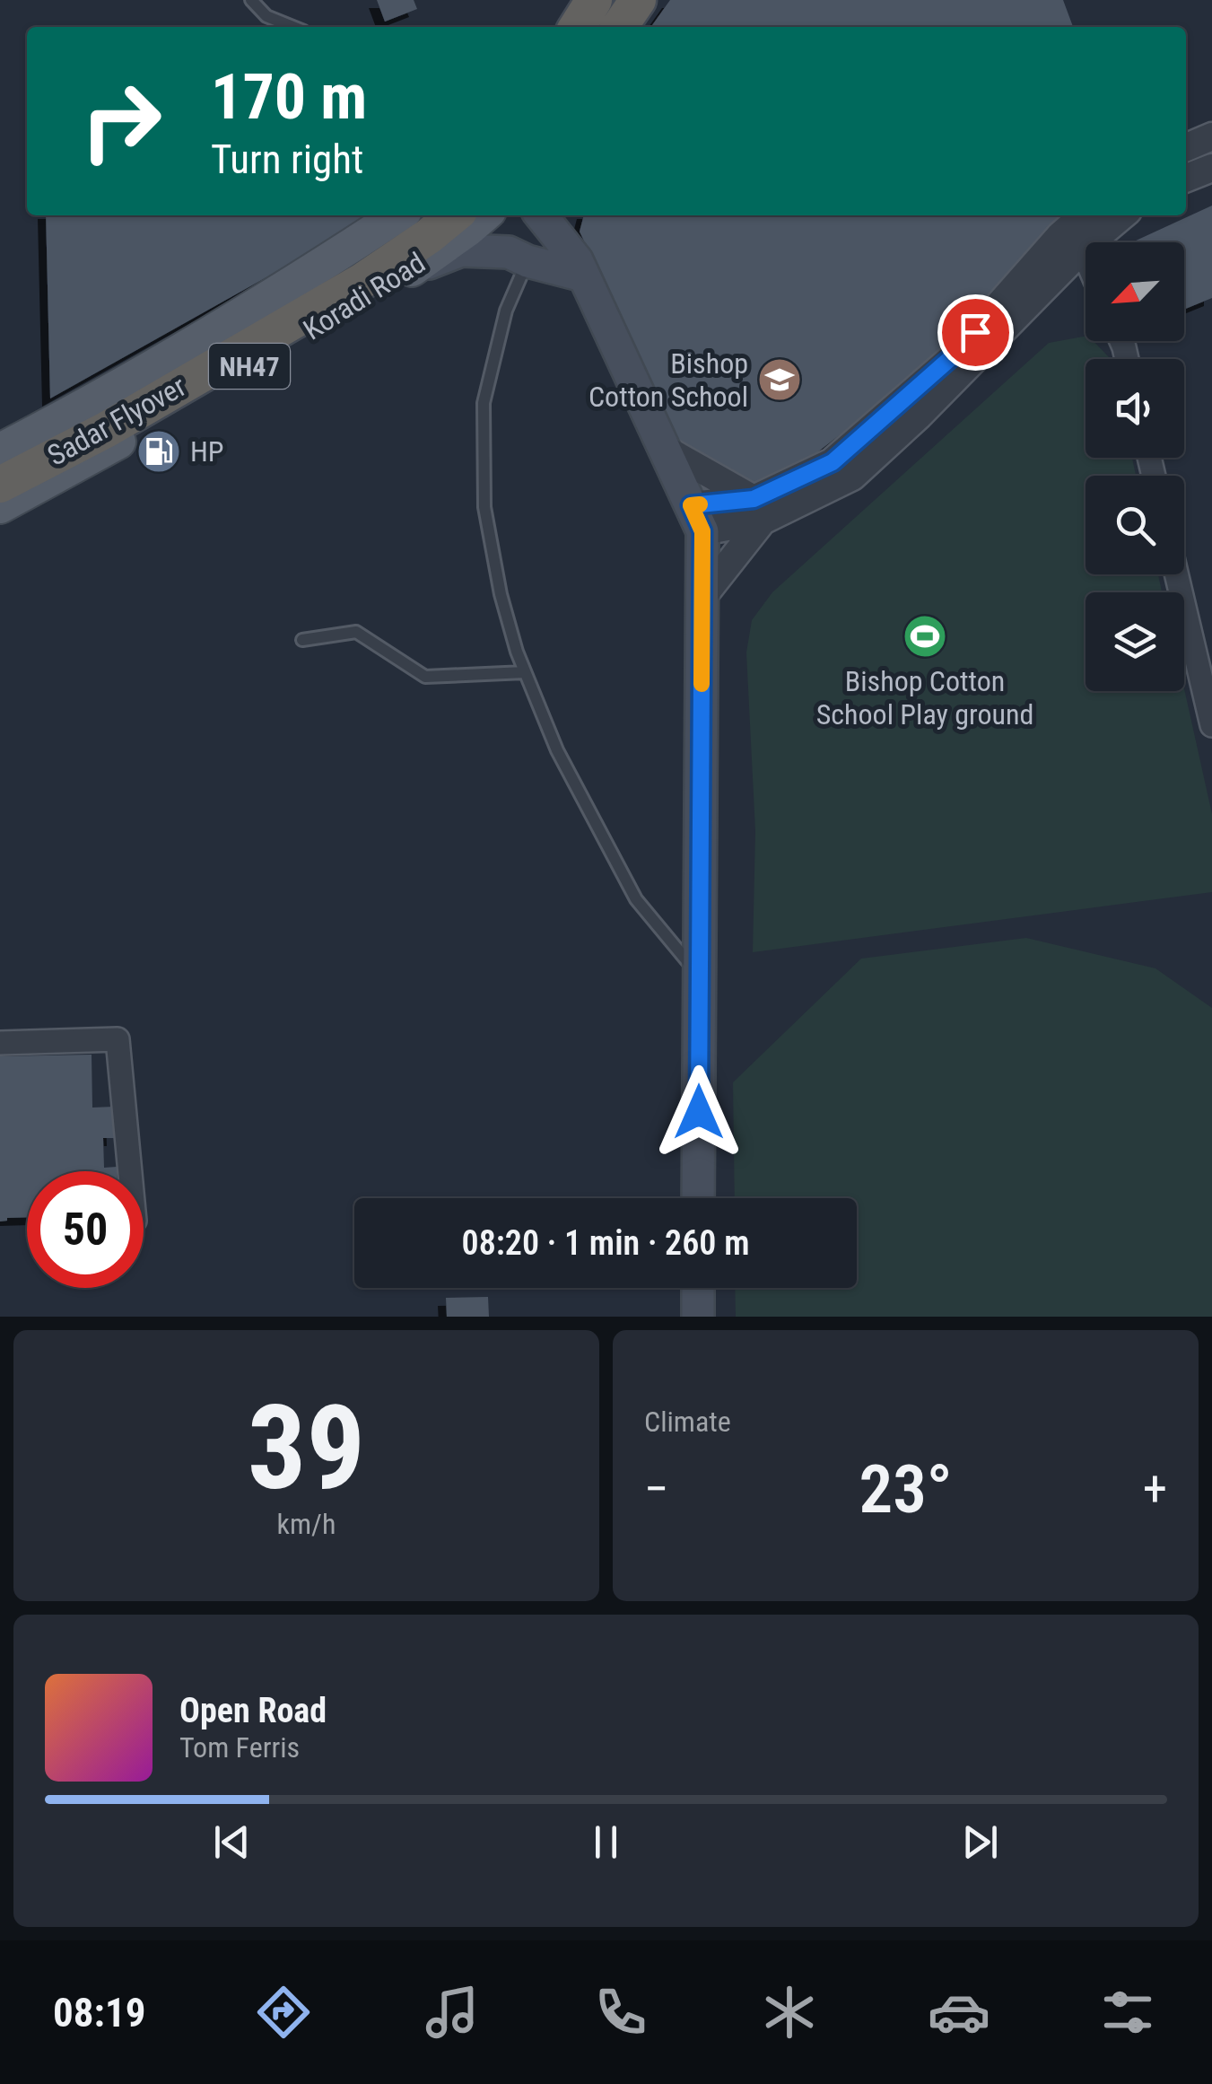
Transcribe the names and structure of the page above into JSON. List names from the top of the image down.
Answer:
{
  "streets": {
    "highway": ["Sadar Flyover"],
    "main road": ["Koradi Road", "NH47"]
  },
  "places": {
    "school or university": ["Bishop Cotton School"],
    "fuel station": ["HP"],
    "sports": ["Bishop Cotton School Play ground"]
  },
  "north": "bottom left",
  "page": {
    "turn": ["170 m", "Turn right"],
    "limit": "50",
    "trip": "08:20 · 1 min · 260 m",
    "tile": [
      ["39", "km/h"],
      "Climate"
    ],
    "heat": ["−", "23°", "+"],
    "song": ["Open Road", "Tom Ferris"],
    "tabs": "08:19"
  }
}
